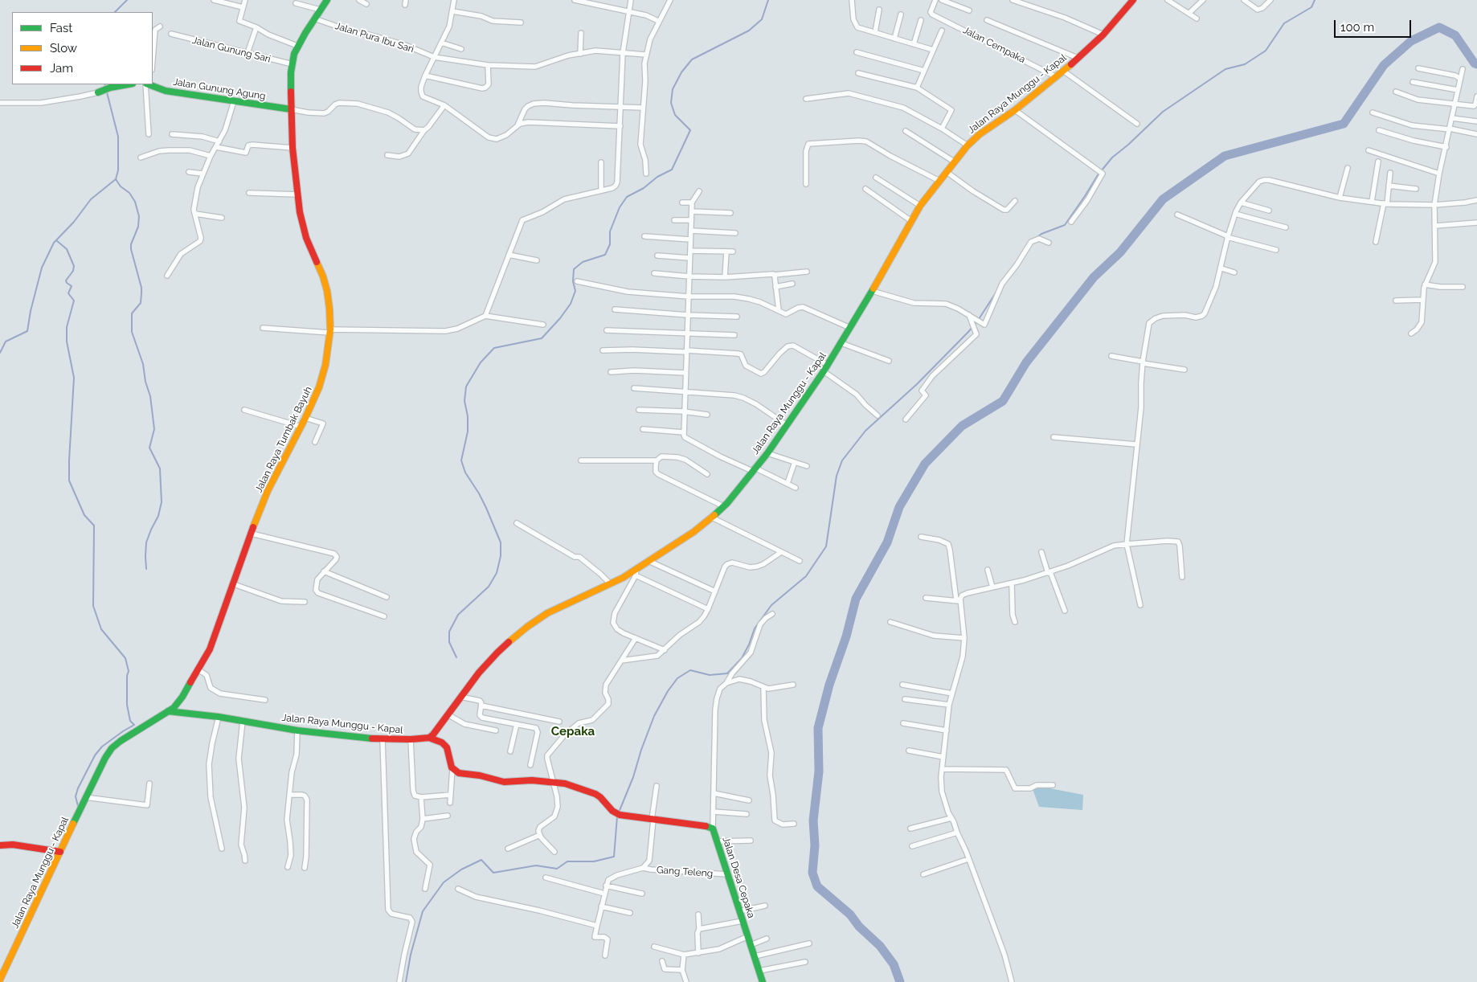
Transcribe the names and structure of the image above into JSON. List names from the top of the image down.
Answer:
{
  "streets": {
    "street": [
      "Jalan Pura Ibu Sari",
      "Jalan Cempaka",
      "Jalan Gunung Sari",
      "Jalan Gunung Agung",
      "Jalan Raya Munggu - Kapal",
      "Jalan Raya Tumbak Bayuh",
      "Gang Teleng",
      "Jalan Desa Cepaka"
    ]
  },
  "crossings": [
    ["Jalan Pura Ibu Sari", "Jalan Raya Tumbak Bayuh"],
    ["Jalan Cempaka", "Jalan Raya Munggu - Kapal"],
    ["Jalan Gunung Sari", "Jalan Raya Tumbak Bayuh"],
    ["Jalan Gunung Agung", "Jalan Raya Tumbak Bayuh"],
    ["Jalan Raya Munggu - Kapal", "Jalan Raya Tumbak Bayuh"],
    ["Gang Teleng", "Jalan Desa Cepaka"]
  ],
  "districts": ["Cepaka"],
  "legend": ["Fast", "Slow", "Jam"],
  "scale_bar": "100 m"
}
